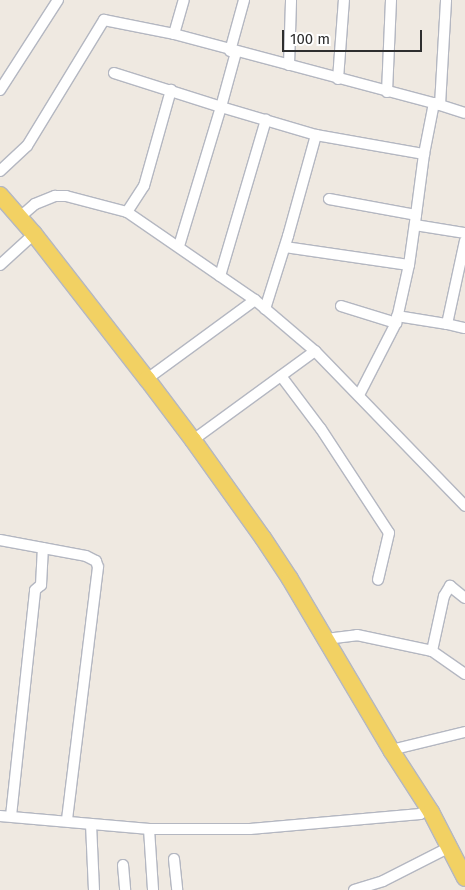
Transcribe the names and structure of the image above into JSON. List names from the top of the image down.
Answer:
{
  "scale_bar": "100 m"
}
